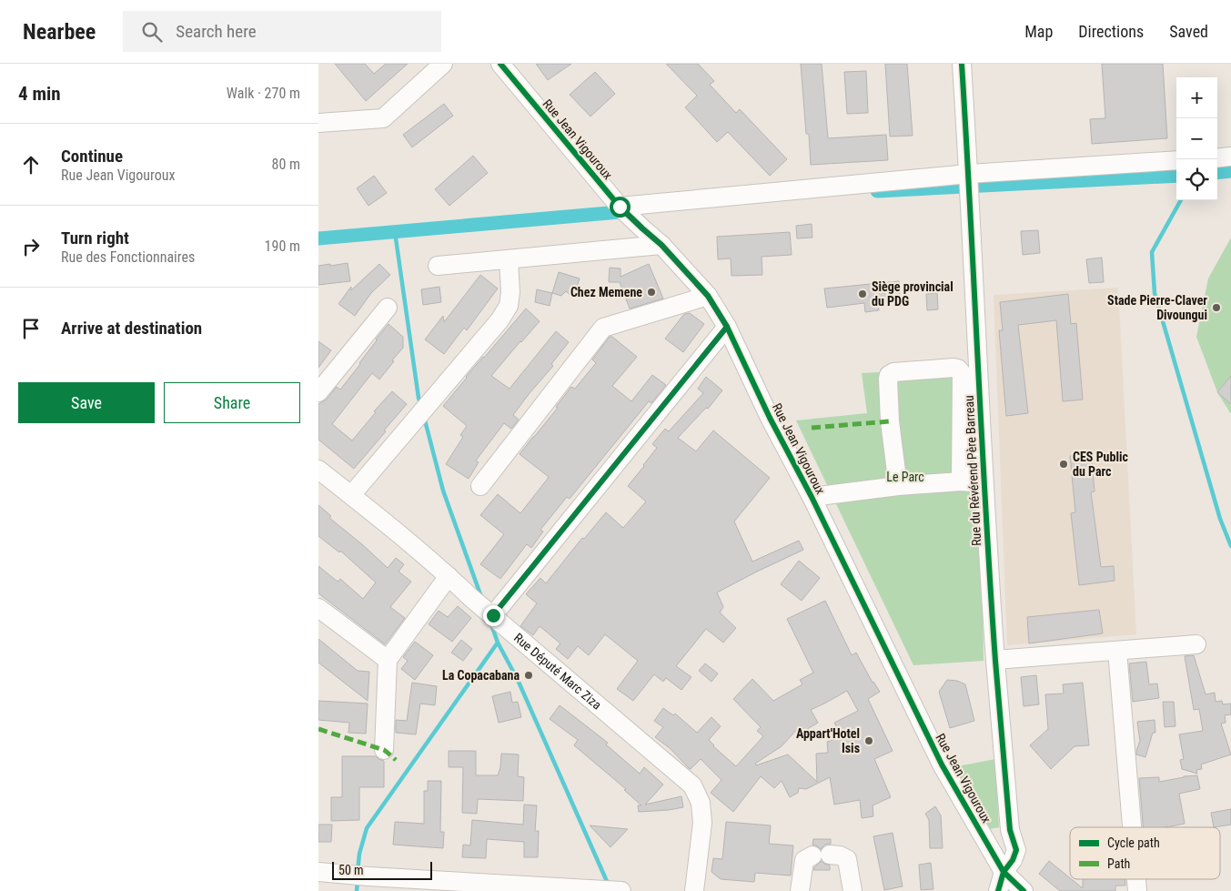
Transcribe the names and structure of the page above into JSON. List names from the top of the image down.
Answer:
{
  "streets": {
    "street": ["Rue Jean Vigouroux", "Rue du Révérend Père Barreau", "Rue Député Marc Ziza"]
  },
  "crossings": [
    ["Rue Jean Vigouroux", "Rue du Révérend Père Barreau"]
  ],
  "parks": ["Le Parc"],
  "places": [
    "Chez Memene",
    "Siège provincial du PDG",
    "Stade Pierre-Claver Divoungui",
    "CES Public du Parc",
    "La Copacabana",
    "Appart'Hotel Isis"
  ],
  "legend": ["Cycle path", "Path"],
  "scale_bar": "50 m",
  "page": {
    "header": "Nearbee",
    "search": "Search here",
    "nav": ["Map", "Directions", "Saved"],
    "heading": ["4 min", "Walk · 270 m"],
    "map_buttons": ["+", "−"],
    "list": [
      ["Continue", "Rue Jean Vigouroux", "80 m"],
      ["Turn right", "Rue des Fonctionnaires", "190 m"],
      "Arrive at destination"
    ],
    "buttons": ["Save", "Share"],
    "scale": "50 m"
  }
}
